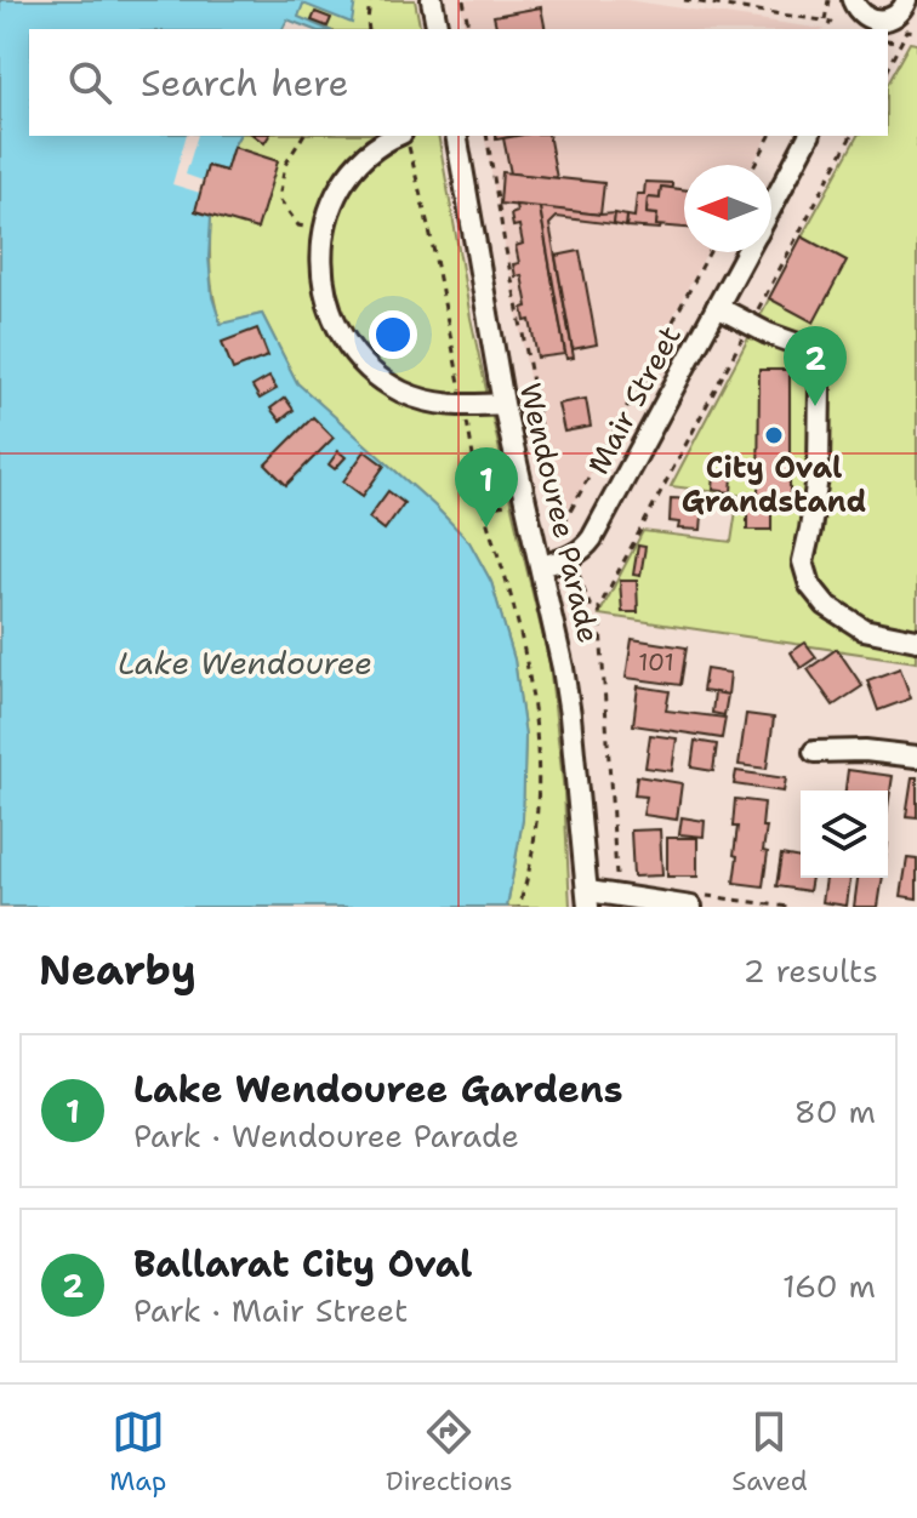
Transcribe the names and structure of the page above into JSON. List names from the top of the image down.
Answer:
{
  "streets": {
    "street": ["Mair Street", "Wendouree Parade"]
  },
  "water": ["Lake Wendouree"],
  "places": ["City Oval Grandstand"],
  "house_numbers": ["101"],
  "north": "left",
  "page": {
    "search": "Search here",
    "pins": ["2", "1"],
    "heading": ["Nearby", "2 results"],
    "list": [
      {
        "mark": "1",
        "name": "Lake Wendouree Gardens",
        "note": "Park · Wendouree Parade",
        "value": "80 m"
      },
      {
        "mark": "2",
        "name": "Ballarat City Oval",
        "note": "Park · Mair Street",
        "value": "160 m"
      }
    ],
    "nav": ["Map", "Directions", "Saved"]
  }
}
